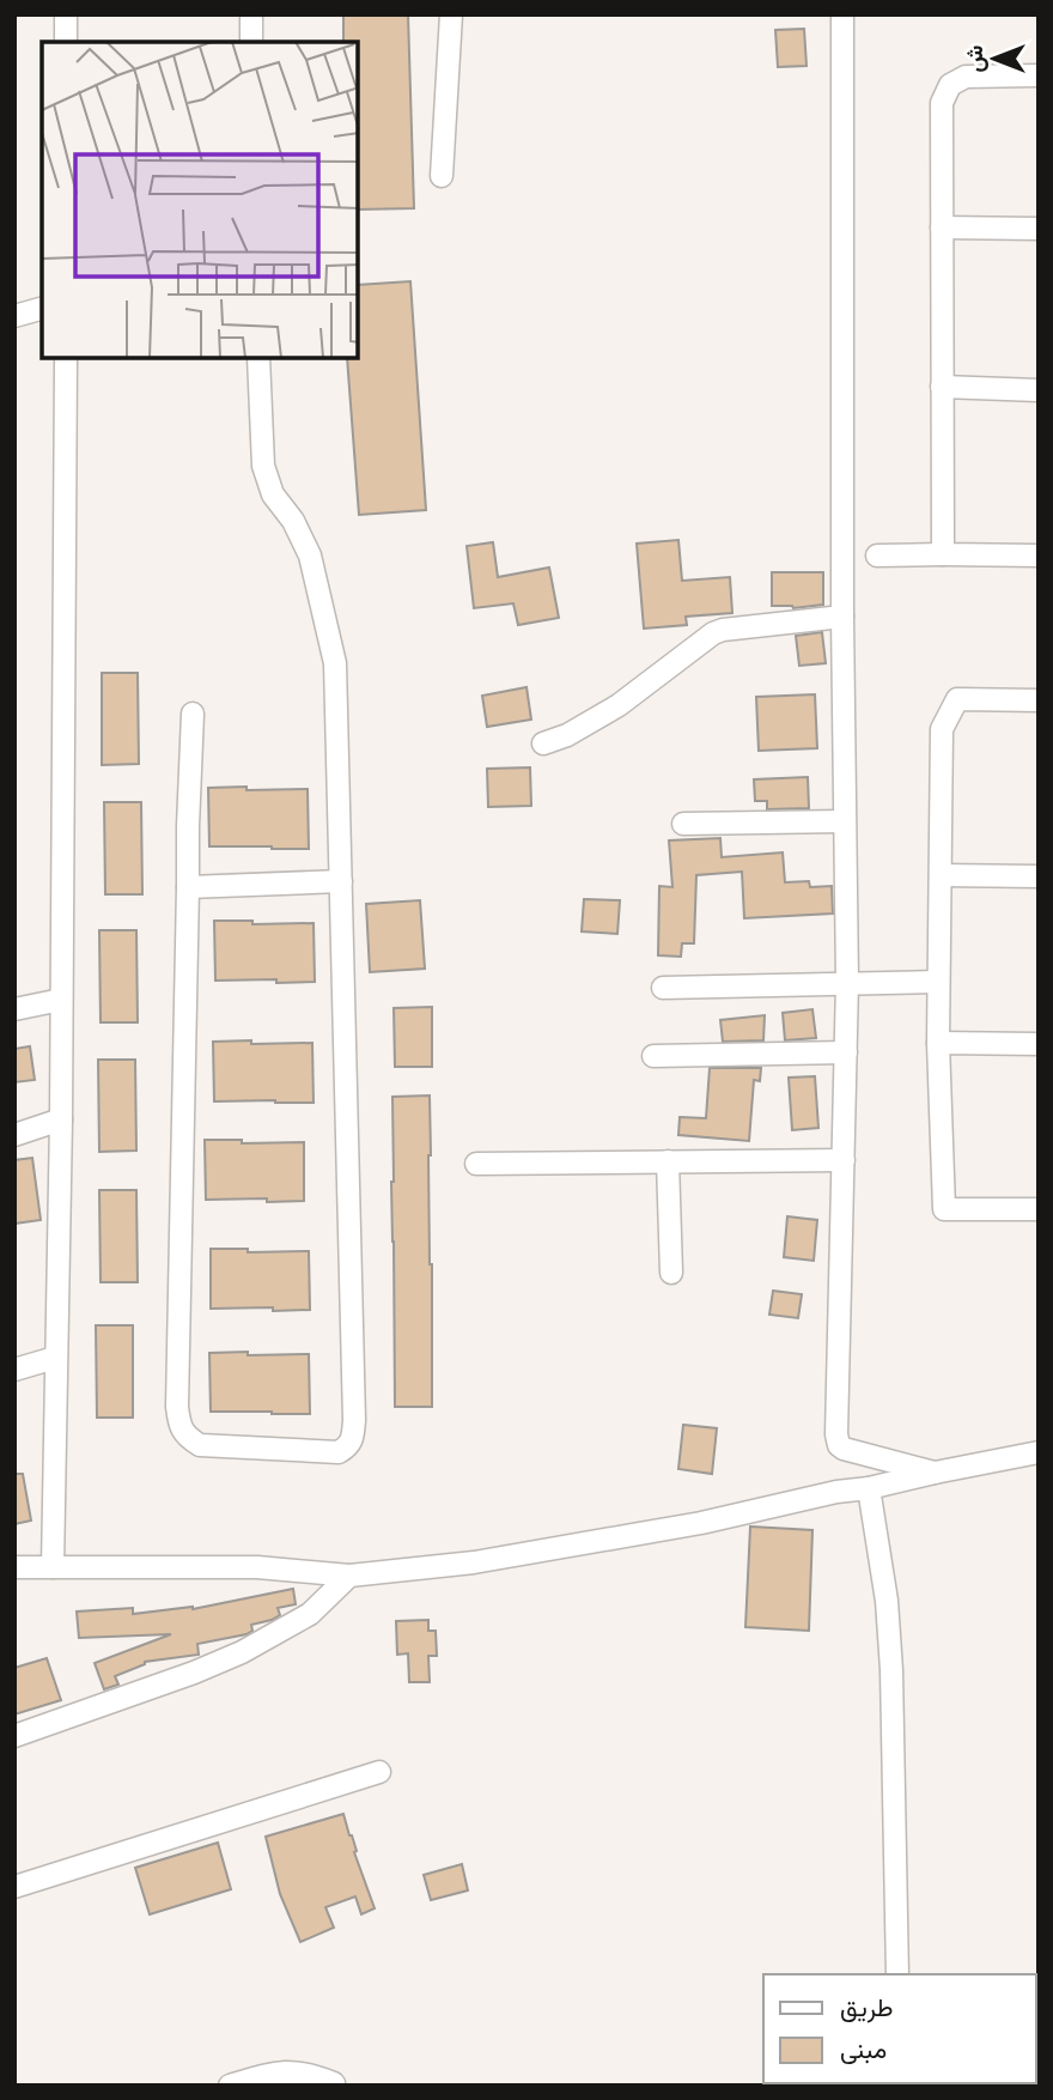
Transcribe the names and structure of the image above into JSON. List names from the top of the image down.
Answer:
{
  "legend": ["طريق", "مبنى"],
  "north": "left"
}
